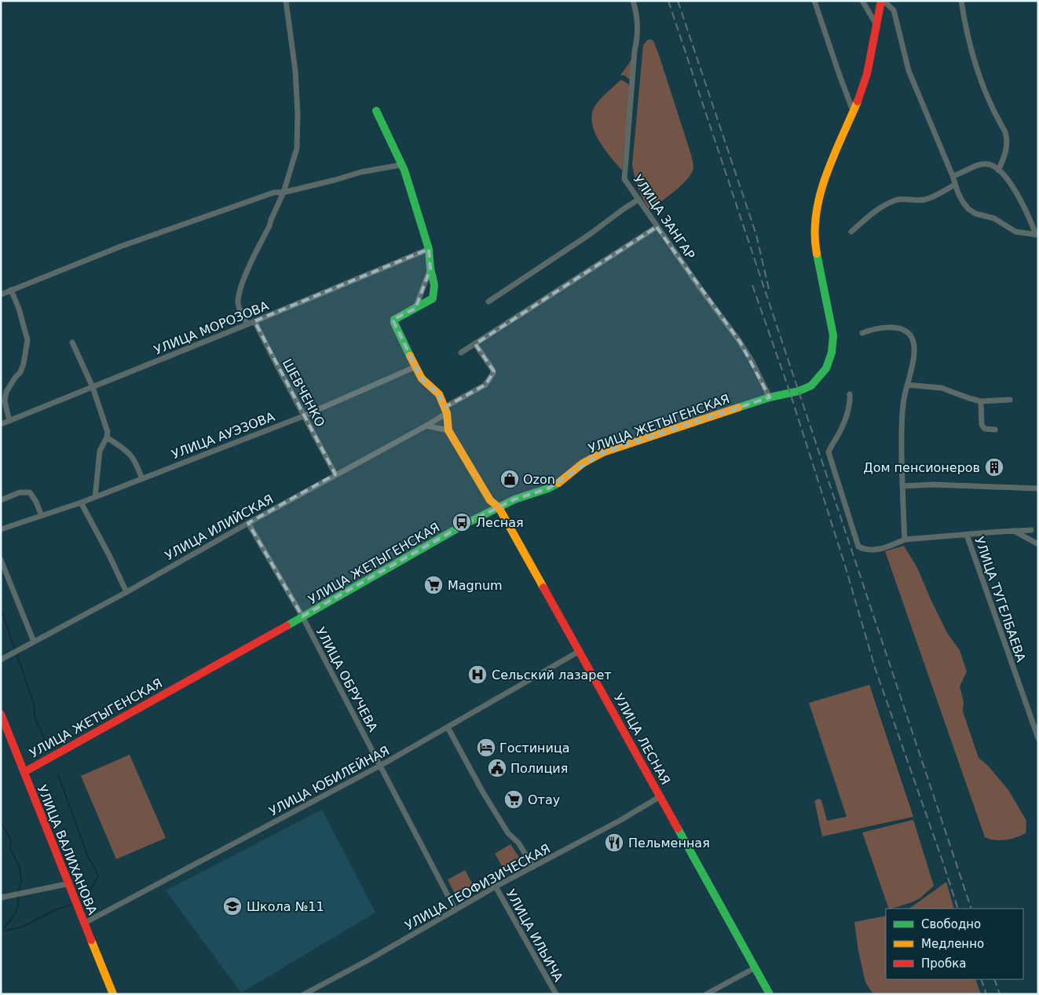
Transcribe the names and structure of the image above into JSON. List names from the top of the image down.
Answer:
{
  "streets": {
    "main road": ["УЛИЦА ЖЕТЫГЕНСКАЯ", "УЛИЦА ЛЕСНАЯ", "УЛИЦА ВАЛИХАНОВА"],
    "street": [
      "УЛИЦА ЗАНГАР",
      "УЛИЦА МОРОЗОВА",
      "ШЕВЧЕНКО",
      "УЛИЦА АУЭЗОВА",
      "УЛИЦА ИЛИЙСКАЯ",
      "УЛИЦА ТУГЕЛБАЕВА",
      "УЛИЦА ОБРУЧЕВА",
      "УЛИЦА ЮБИЛЕЙНАЯ",
      "УЛИЦА ГЕОФИЗИЧЕСКАЯ",
      "УЛИЦА ИЛЬИЧА"
    ]
  },
  "crossings": [
    ["УЛИЦА ЗАНГАР", "УЛИЦА ЖЕТЫГЕНСКАЯ"],
    ["УЛИЦА МОРОЗОВА", "ШЕВЧЕНКО"],
    ["ШЕВЧЕНКО", "УЛИЦА АУЭЗОВА"],
    ["ШЕВЧЕНКО", "УЛИЦА ИЛИЙСКАЯ"],
    ["УЛИЦА ЖЕТЫГЕНСКАЯ", "УЛИЦА ОБРУЧЕВА"],
    ["УЛИЦА ЖЕТЫГЕНСКАЯ", "УЛИЦА ЛЕСНАЯ"],
    ["УЛИЦА ЖЕТЫГЕНСКАЯ", "УЛИЦА ВАЛИХАНОВА"],
    ["УЛИЦА АУЭЗОВА", "УЛИЦА ЛЕСНАЯ"],
    ["УЛИЦА ИЛИЙСКАЯ", "УЛИЦА ОБРУЧЕВА"],
    ["УЛИЦА ИЛИЙСКАЯ", "УЛИЦА ЛЕСНАЯ"],
    ["УЛИЦА ОБРУЧЕВА", "УЛИЦА ЮБИЛЕЙНАЯ"],
    ["УЛИЦА ОБРУЧЕВА", "УЛИЦА ГЕОФИЗИЧЕСКАЯ"],
    ["УЛИЦА ЛЕСНАЯ", "УЛИЦА ЮБИЛЕЙНАЯ"],
    ["УЛИЦА ЛЕСНАЯ", "УЛИЦА ГЕОФИЗИЧЕСКАЯ"],
    ["УЛИЦА ЮБИЛЕЙНАЯ", "УЛИЦА ВАЛИХАНОВА"],
    ["УЛИЦА ГЕОФИЗИЧЕСКАЯ", "УЛИЦА ИЛЬИЧА"]
  ],
  "places": {
    "building": ["Дом пенсионеров"],
    "shop": ["Ozon"],
    "bus stop": ["Лесная"],
    "supermarket": ["Magnum", "Отау"],
    "hospital": ["Сельский лазарет"],
    "hotel": ["Гостиница"],
    "public building": ["Полиция"],
    "restaurant": ["Пельменная"],
    "school or university": ["Школа №11"]
  },
  "legend": ["Свободно", "Медленно", "Пробка"]
}
